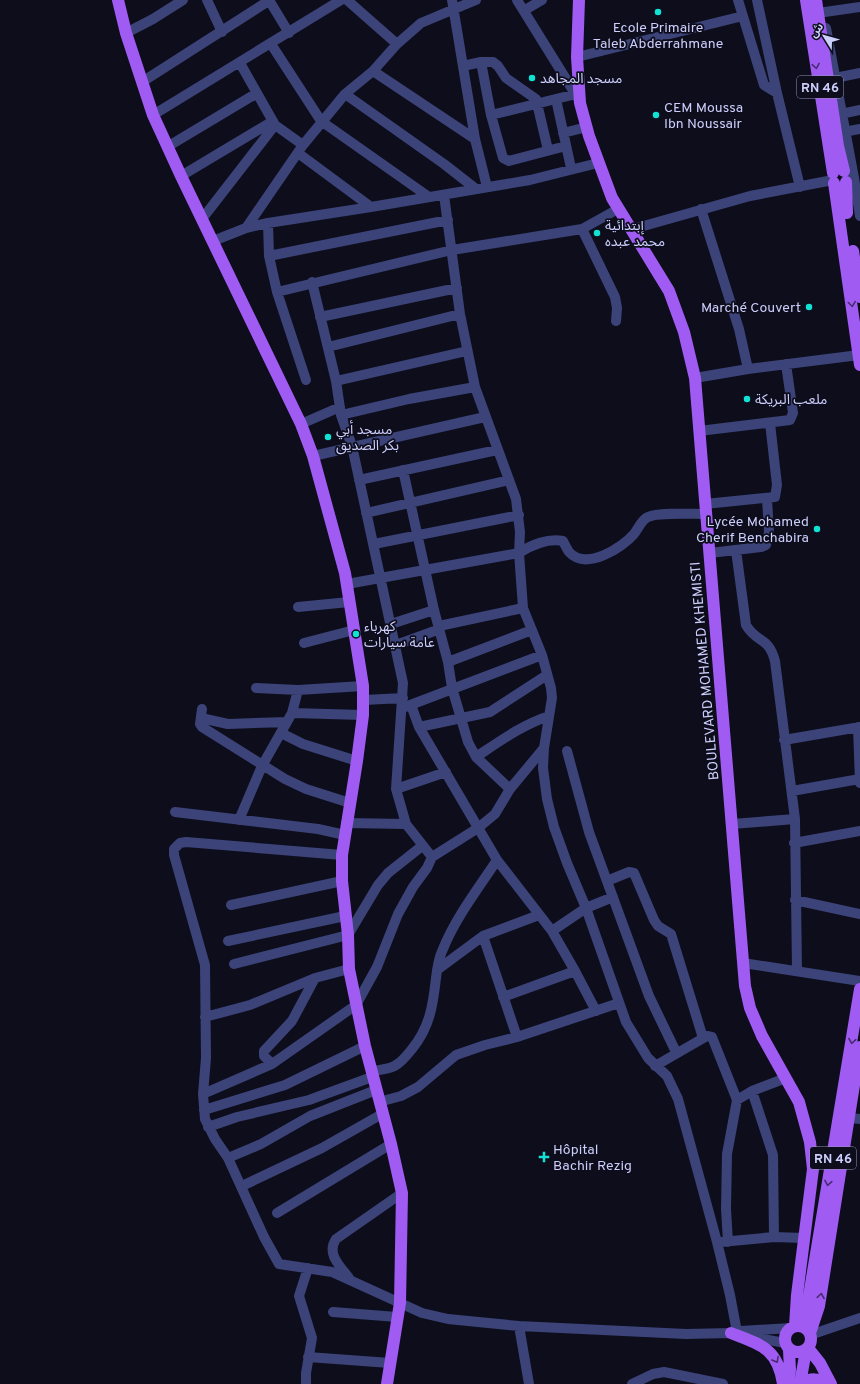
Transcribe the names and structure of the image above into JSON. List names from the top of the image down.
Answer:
{
  "streets": {
    "main road": ["RN 46", "BOULEVARD MOHAMED KHEMISTI"]
  },
  "crossings": [
    ["RN 46", "BOULEVARD MOHAMED KHEMISTI"]
  ],
  "places": {
    "other": [
      "Ecole Primaire Taleb Abderrahmane",
      "مسجد المجاهد",
      "CEM Moussa Ibn Noussair",
      "إبتدائية محمد عبده",
      "Marché Couvert",
      "ملعب البريكة",
      "مسجد أبي بكر الصديق",
      "Lycée Mohamed Cherif Benchabira",
      "كهرباء عامة سيارات"
    ],
    "health": ["Hôpital Bachir Rezig"]
  },
  "north": "top left"
}
